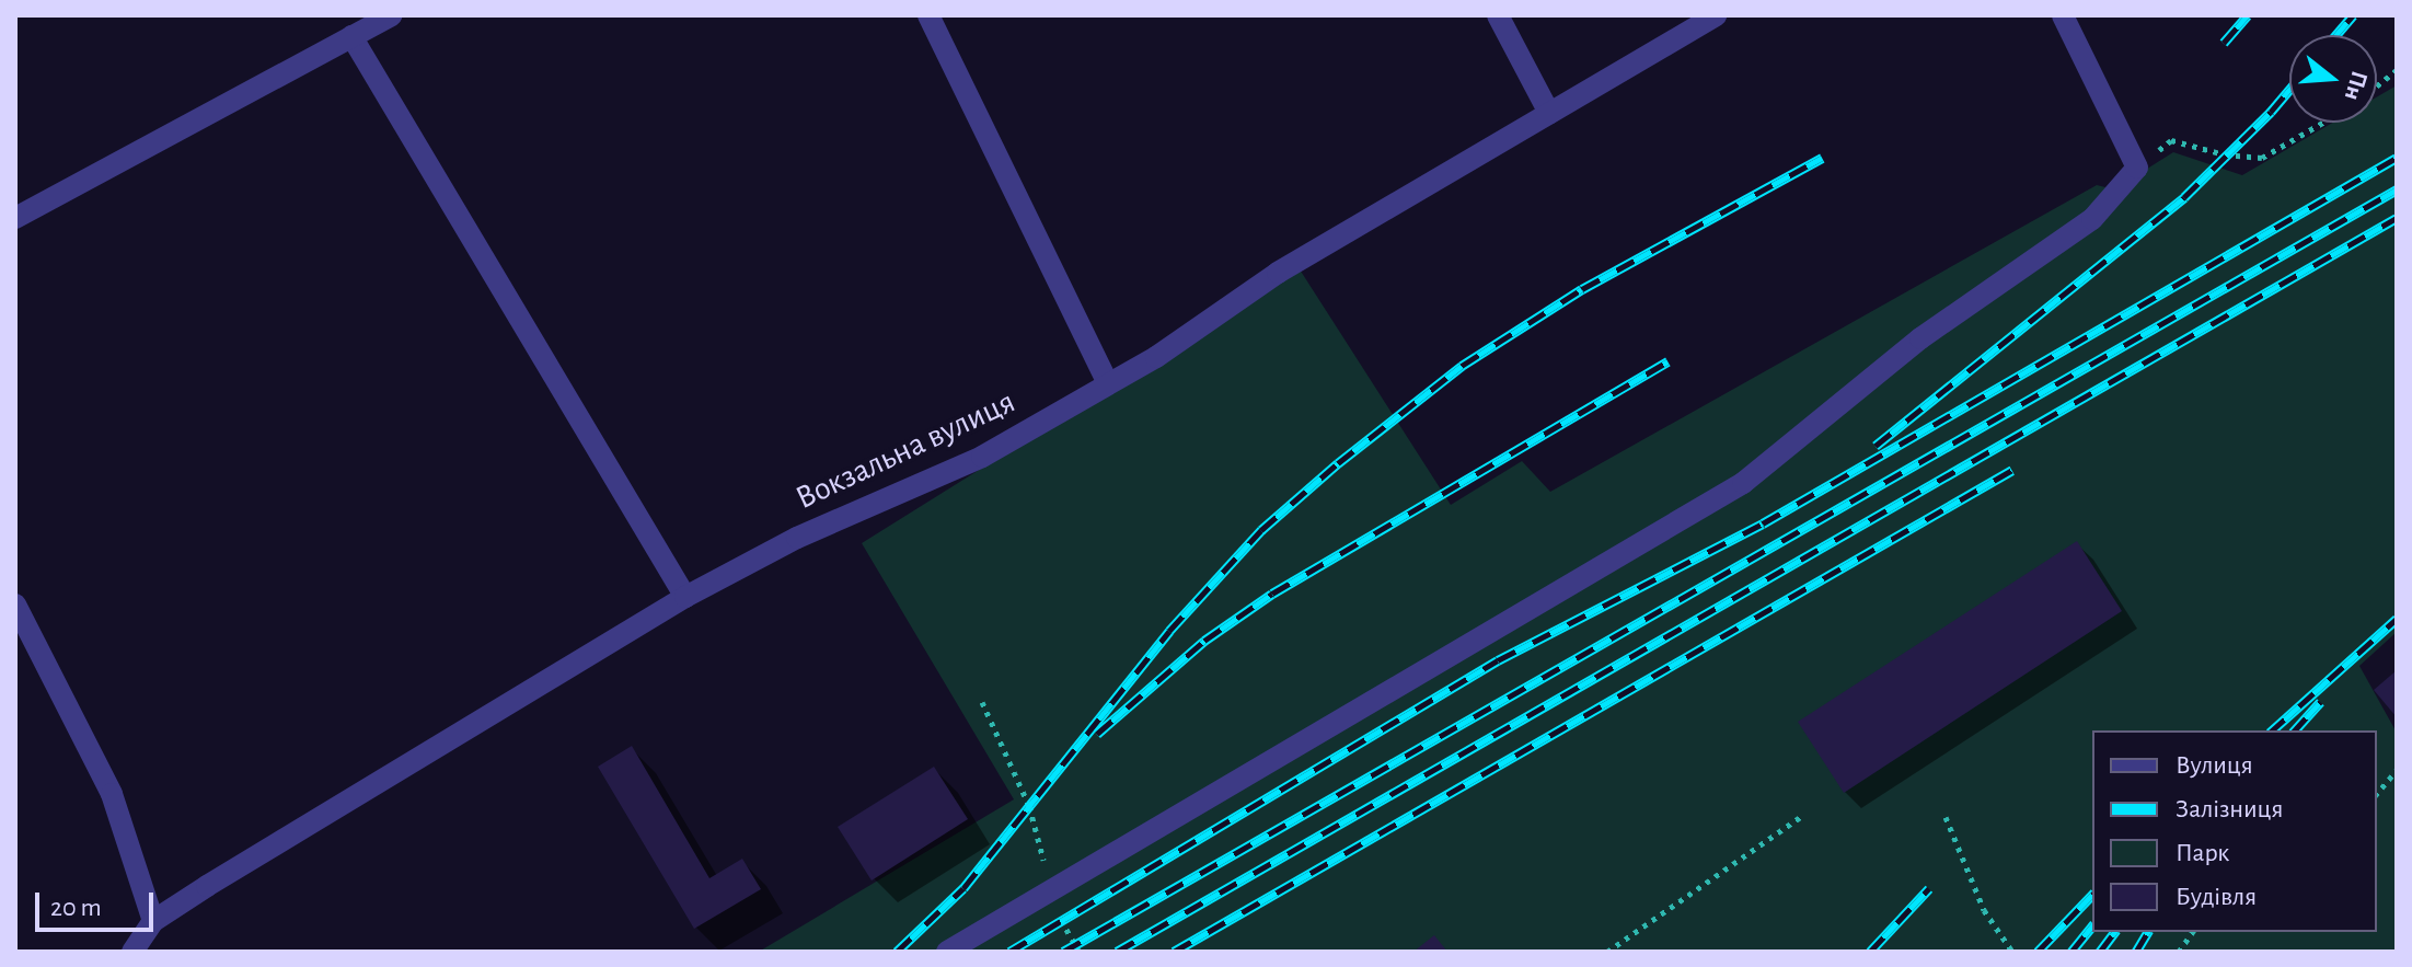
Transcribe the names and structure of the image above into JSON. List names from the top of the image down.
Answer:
{
  "streets": {
    "street": ["Вокзальна вулиця"]
  },
  "legend": [
    "Вулиця",
    "Залізниця",
    "Парк",
    "Будівля"
  ],
  "scale_bar": "20 m",
  "north": "right"
}
